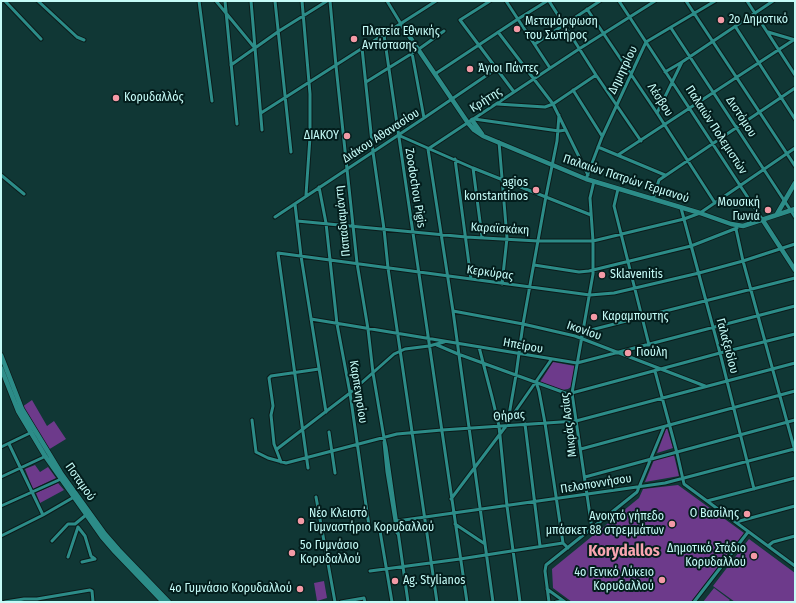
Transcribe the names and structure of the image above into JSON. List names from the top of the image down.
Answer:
{
  "streets": {
    "street": [
      "Δημητρίου",
      "Κρήτης",
      "Λέσβου",
      "Διστόμου",
      "Παλαιών Πολεμιστών",
      "Διάκου Αθανασίου",
      "Παλαιών Πατρών Γερμανού",
      "Zoodochou Pigis",
      "Παπαδιαμάντη",
      "Καραϊσκάκη",
      "Κερκύρας",
      "Ικονίου",
      "Ηπείρου",
      "Γαλαξειδίου",
      "Καρπενησίου",
      "Θήρας",
      "Μικράς Ασίας",
      "Ποταμού",
      "Πελοποννήσου"
    ]
  },
  "crossings": [
    ["Δημητρίου", "Λέσβου"],
    ["Δημητρίου", "Διστόμου"],
    ["Δημητρίου", "Παλαιών Πολεμιστών"],
    ["Δημητρίου", "Παλαιών Πατρών Γερμανού"],
    ["Κρήτης", "Λέσβου"],
    ["Κρήτης", "Παλαιών Πολεμιστών"],
    ["Κρήτης", "Παλαιών Πατρών Γερμανού"],
    ["Λέσβου", "Καραϊσκάκη"],
    ["Διστόμου", "Καραϊσκάκη"],
    ["Παλαιών Πολεμιστών", "Καραϊσκάκη"],
    ["Παλαιών Πολεμιστών", "Κερκύρας"],
    ["Διάκου Αθανασίου", "Παλαιών Πατρών Γερμανού"],
    ["Διάκου Αθανασίου", "Zoodochou Pigis"],
    ["Διάκου Αθανασίου", "Παπαδιαμάντη"],
    ["Διάκου Αθανασίου", "Καρπενησίου"],
    ["Παλαιών Πατρών Γερμανού", "Καραϊσκάκη"],
    ["Παλαιών Πατρών Γερμανού", "Γαλαξειδίου"],
    ["Παλαιών Πατρών Γερμανού", "Μικράς Ασίας"],
    ["Zoodochou Pigis", "Καραϊσκάκη"],
    ["Zoodochou Pigis", "Κερκύρας"],
    ["Zoodochou Pigis", "Ηπείρου"],
    ["Zoodochou Pigis", "Θήρας"],
    ["Zoodochou Pigis", "Πελοποννήσου"],
    ["Παπαδιαμάντη", "Καραϊσκάκη"],
    ["Παπαδιαμάντη", "Κερκύρας"],
    ["Παπαδιαμάντη", "Ηπείρου"],
    ["Παπαδιαμάντη", "Θήρας"],
    ["Παπαδιαμάντη", "Πελοποννήσου"],
    ["Καραϊσκάκη", "Γαλαξειδίου"],
    ["Καραϊσκάκη", "Καρπενησίου"],
    ["Καραϊσκάκη", "Μικράς Ασίας"],
    ["Κερκύρας", "Γαλαξειδίου"],
    ["Κερκύρας", "Καρπενησίου"],
    ["Κερκύρας", "Μικράς Ασίας"],
    ["Ικονίου", "Ηπείρου"],
    ["Ικονίου", "Θήρας"],
    ["Ικονίου", "Μικράς Ασίας"],
    ["Ηπείρου", "Γαλαξειδίου"],
    ["Ηπείρου", "Καρπενησίου"],
    ["Ηπείρου", "Μικράς Ασίας"],
    ["Γαλαξειδίου", "Θήρας"],
    ["Γαλαξειδίου", "Πελοποννήσου"],
    ["Καρπενησίου", "Θήρας"],
    ["Θήρας", "Μικράς Ασίας"],
    ["Μικράς Ασίας", "Πελοποννήσου"]
  ],
  "districts": ["Korydallos"],
  "places": [
    "2ο Δημοτικό",
    "Μεταμόρφωση του Σωτήρος",
    "Πλατεία Εθνικής Αντίστασης",
    "Άγιοι Πάντες",
    "Κορυδαλλός",
    "ΔΙΑΚΟΥ",
    "agios konstantinos",
    "Μουσική Γωνιά",
    "Sklavenitis",
    "Καραμπουτης",
    "Γιούλη",
    "Ο Βασίλης",
    "Νέο Κλειστό Γυμναστήριο Κορυδαλλού",
    "Ανοιχτό γήπεδο μπάσκετ 88 στρεμμάτων",
    "5ο Γυμνάσιο Κορυδαλλού",
    "Δημοτικό Στάδιο Κορυδαλλού",
    "4ο Γενικό Λύκειο Κορυδαλλού",
    "Ag. Stylianos",
    "4ο Γυμνάσιο Κορυδαλλού"
  ]
}
